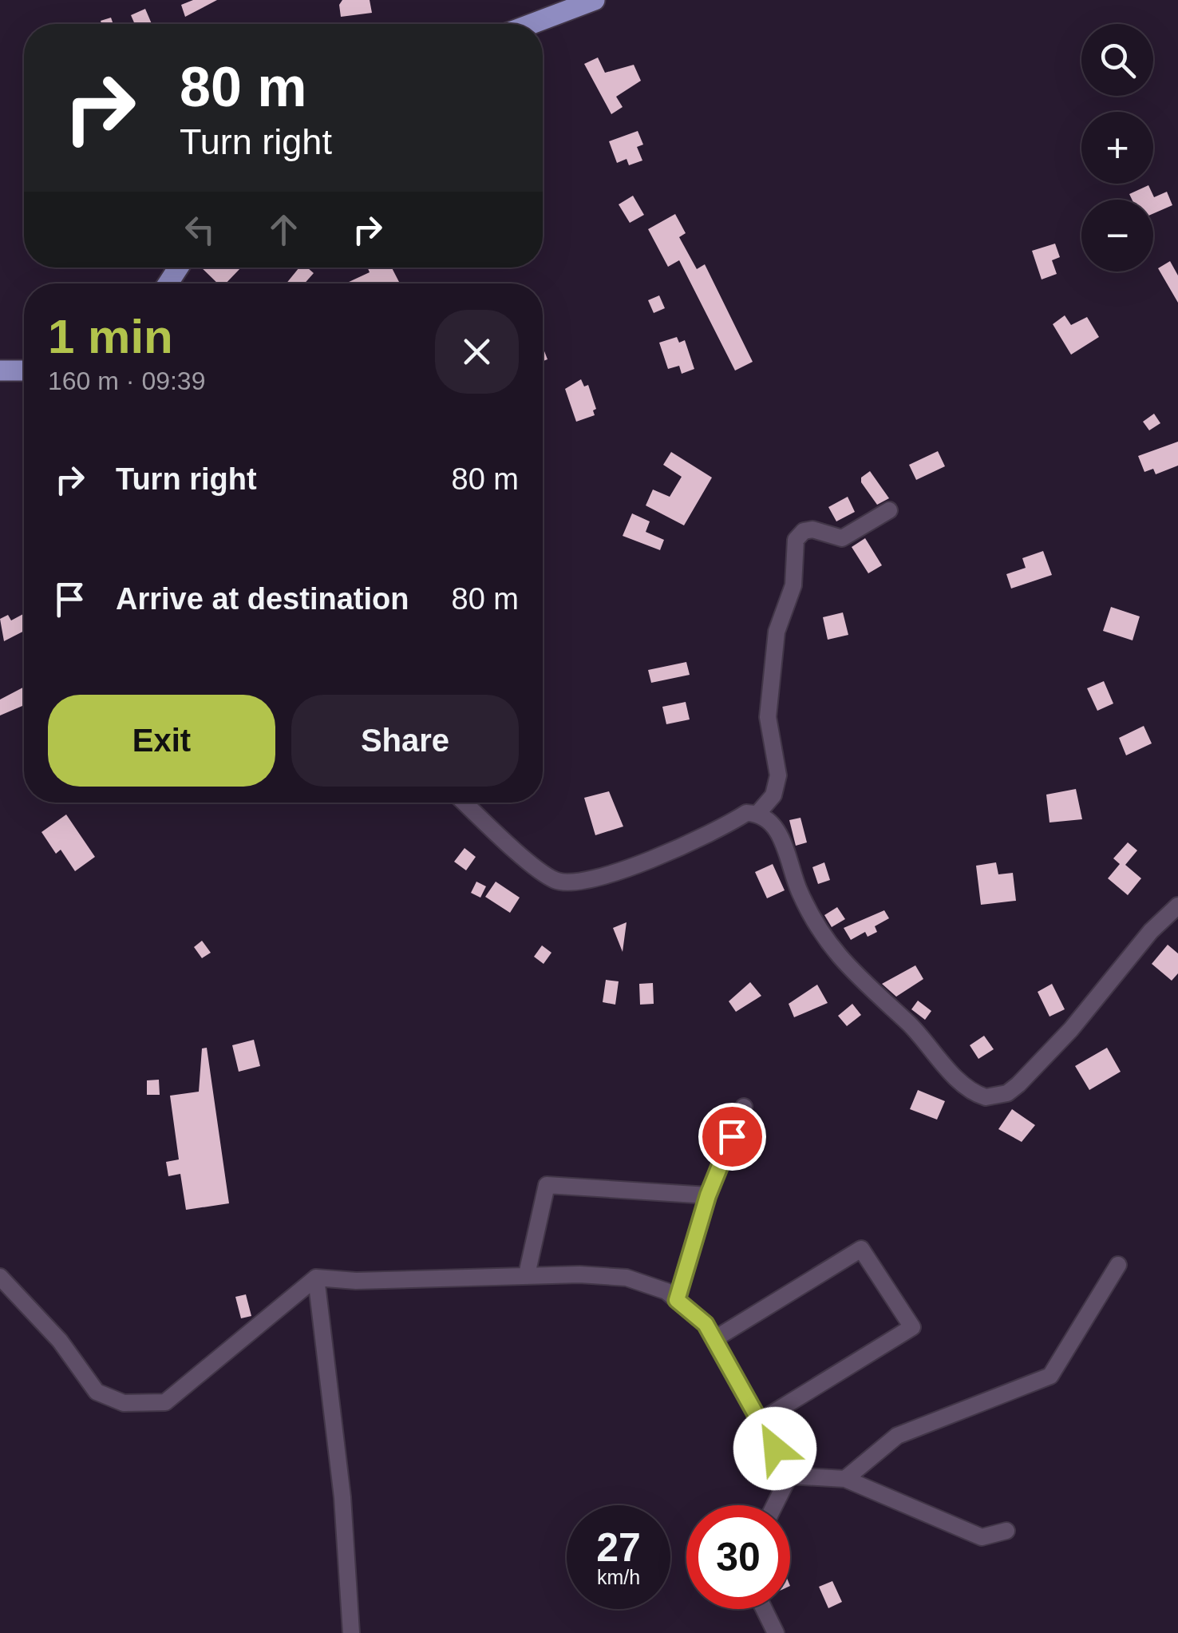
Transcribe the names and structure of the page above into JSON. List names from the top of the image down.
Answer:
{
  "page": {
    "map_buttons": ["+", "−"],
    "turn": ["80 m", "Turn right"],
    "heading": ["1 min", "160 m · 09:39"],
    "list": [
      {
        "name": "Turn right",
        "value": "80 m"
      },
      {
        "name": "Arrive at destination",
        "value": "80 m"
      }
    ],
    "buttons": ["Exit", "Share"],
    "speed": "27 km/h",
    "limit": "30"
  }
}
